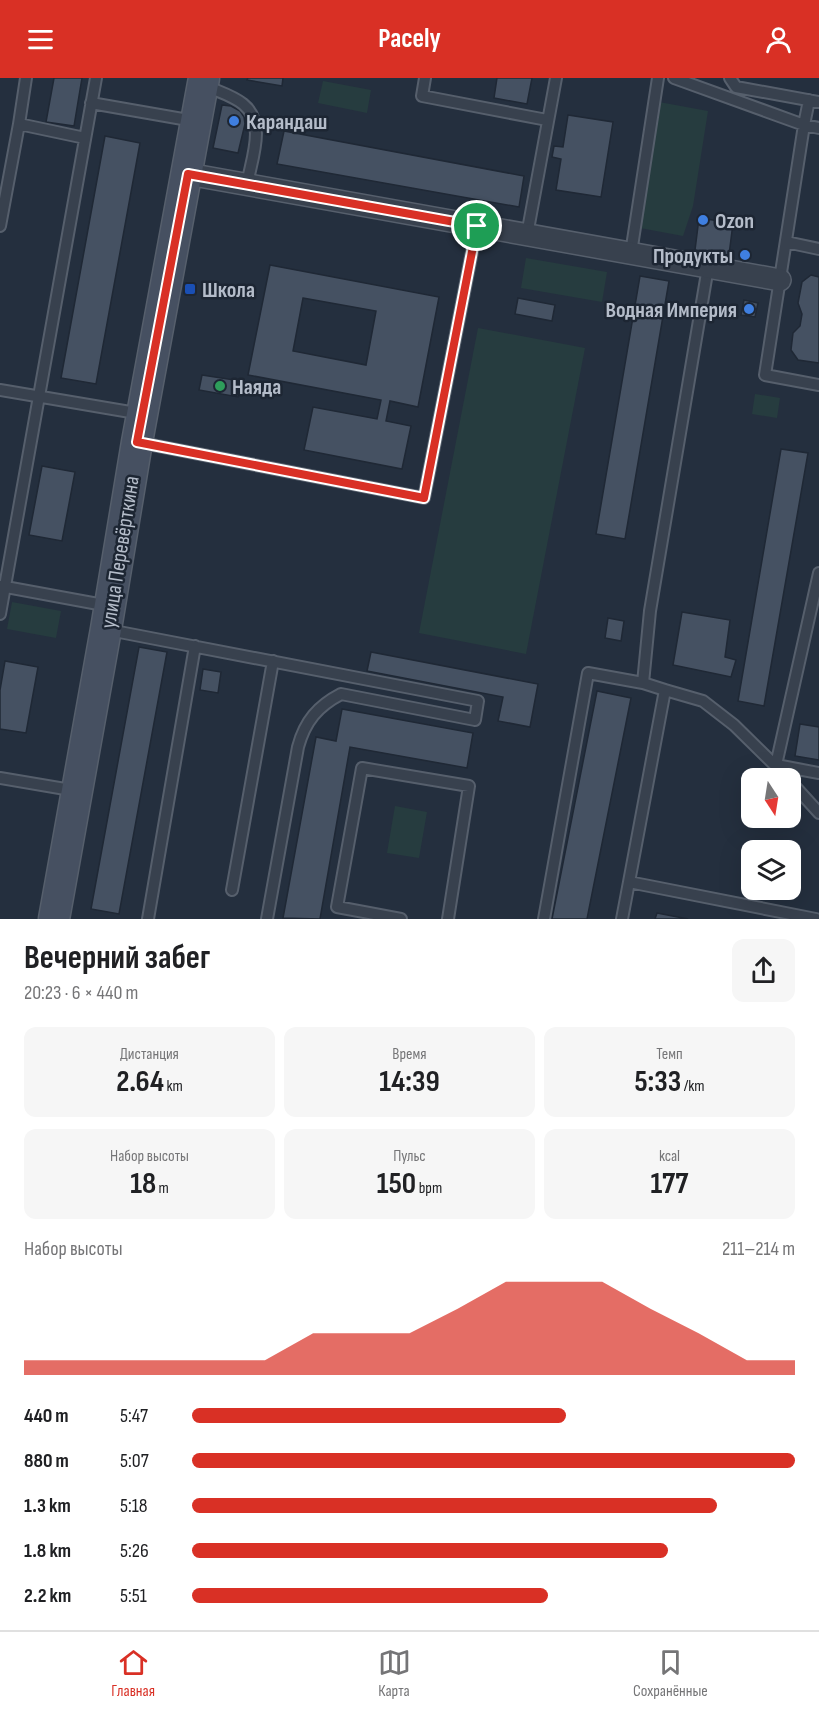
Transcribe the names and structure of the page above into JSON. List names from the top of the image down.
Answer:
{
  "streets": {
    "street": ["улица Перевёрткина"]
  },
  "places": {
    "other": [
      "Карандаш",
      "Ozon",
      "Продукты",
      "Водная Империя",
      "Наяда"
    ],
    "transit": ["Школа"]
  },
  "north": "bottom",
  "page": {
    "header": "Pacely",
    "heading": ["Вечерний забег", "20:23 · 6 × 440 m"],
    "stats": [
      ["Дистанция", "2.64 km"],
      ["Время", "14:39"],
      ["Темп", "5:33 /km"],
      ["Набор высоты", "18 m"],
      ["Пульс", "150 bpm"],
      ["kcal", "177"]
    ],
    "chart": ["Набор высоты", "211–214 m"],
    "list": [
      {
        "name": "440 m",
        "note": "5:47"
      },
      {
        "name": "880 m",
        "note": "5:07"
      },
      {
        "name": "1.3 km",
        "note": "5:18"
      },
      {
        "name": "1.8 km",
        "note": "5:26"
      },
      {
        "name": "2.2 km",
        "note": "5:51"
      }
    ],
    "tabs": ["Главная", "Карта", "Сохранённые"]
  }
}
